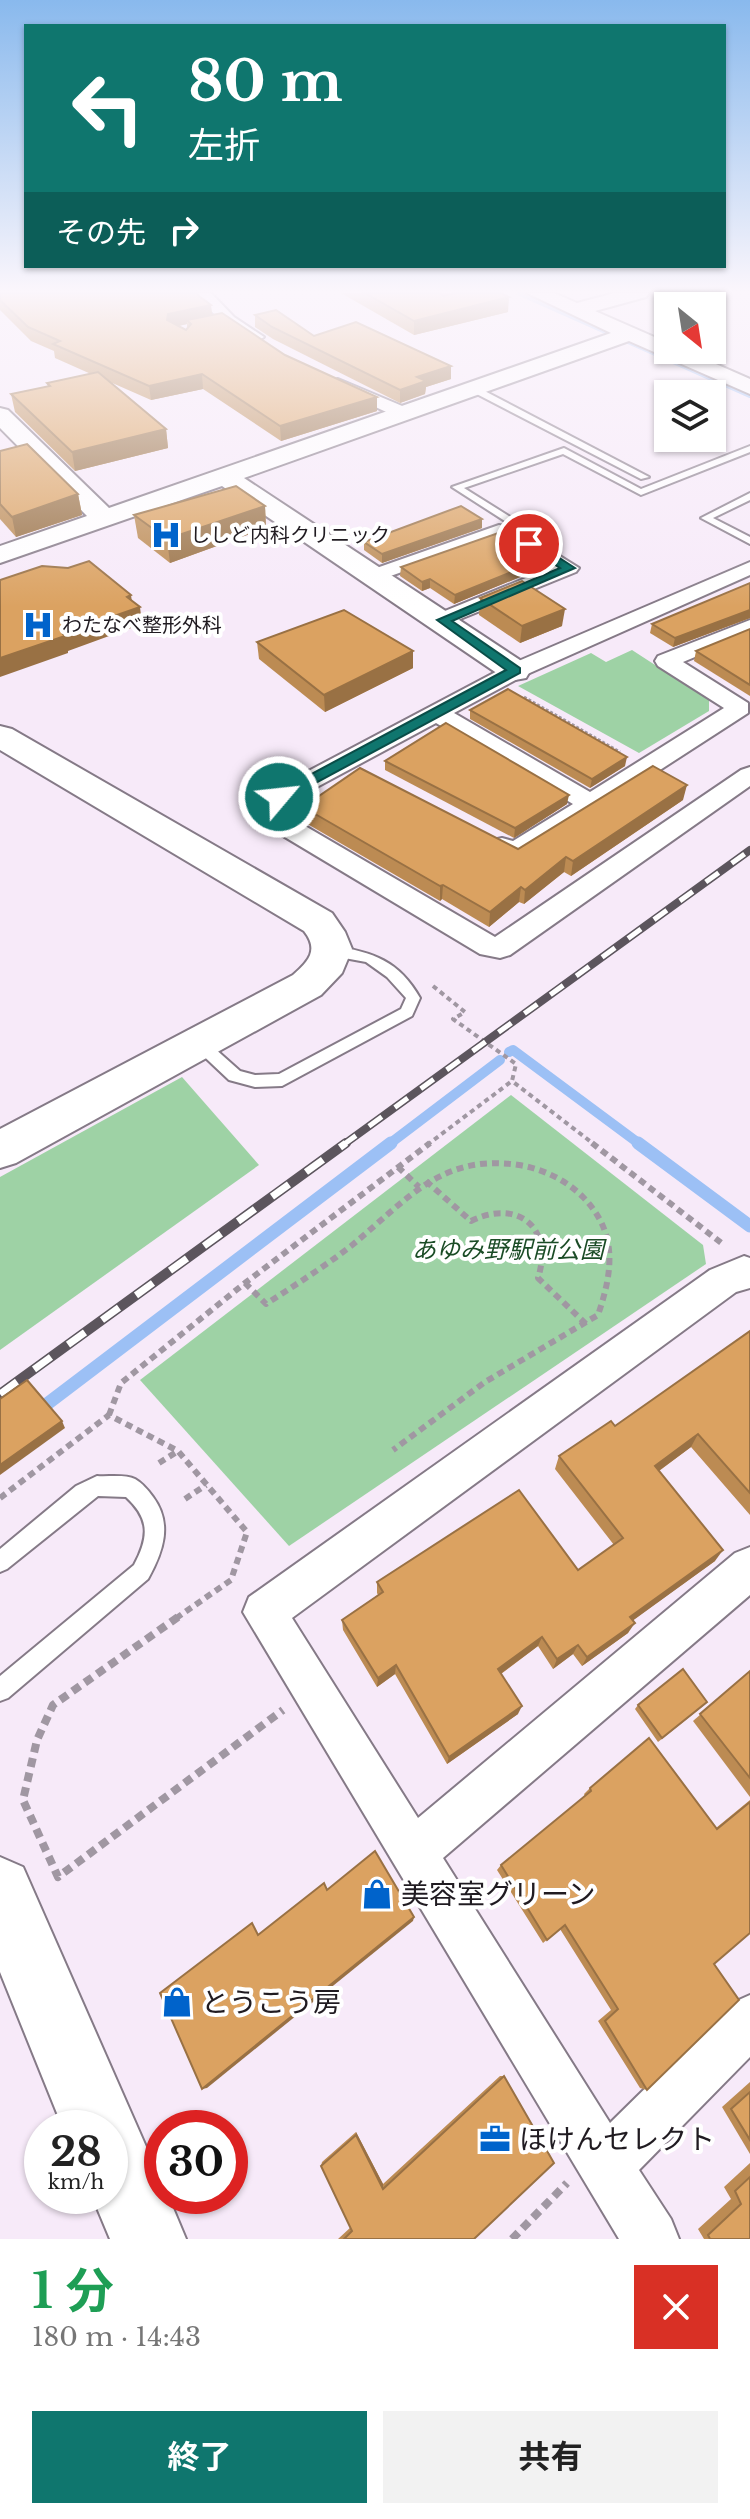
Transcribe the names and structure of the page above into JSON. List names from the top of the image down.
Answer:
{
  "parks": ["あゆみ野駅前公園"],
  "places": {
    "hospital": ["ししど内科クリニック", "わたなべ整形外科"],
    "shop": ["美容室グリーン", "とうこう房"],
    "office": ["ほけんセレクト"]
  },
  "north": "bottom right",
  "page": {
    "turn": ["80 m", "左折"],
    "then": "その先",
    "speed": "28 km/h",
    "limit": "30",
    "heading": ["1 分", "180 m · 14:43"],
    "buttons": ["終了", "共有"]
  }
}
